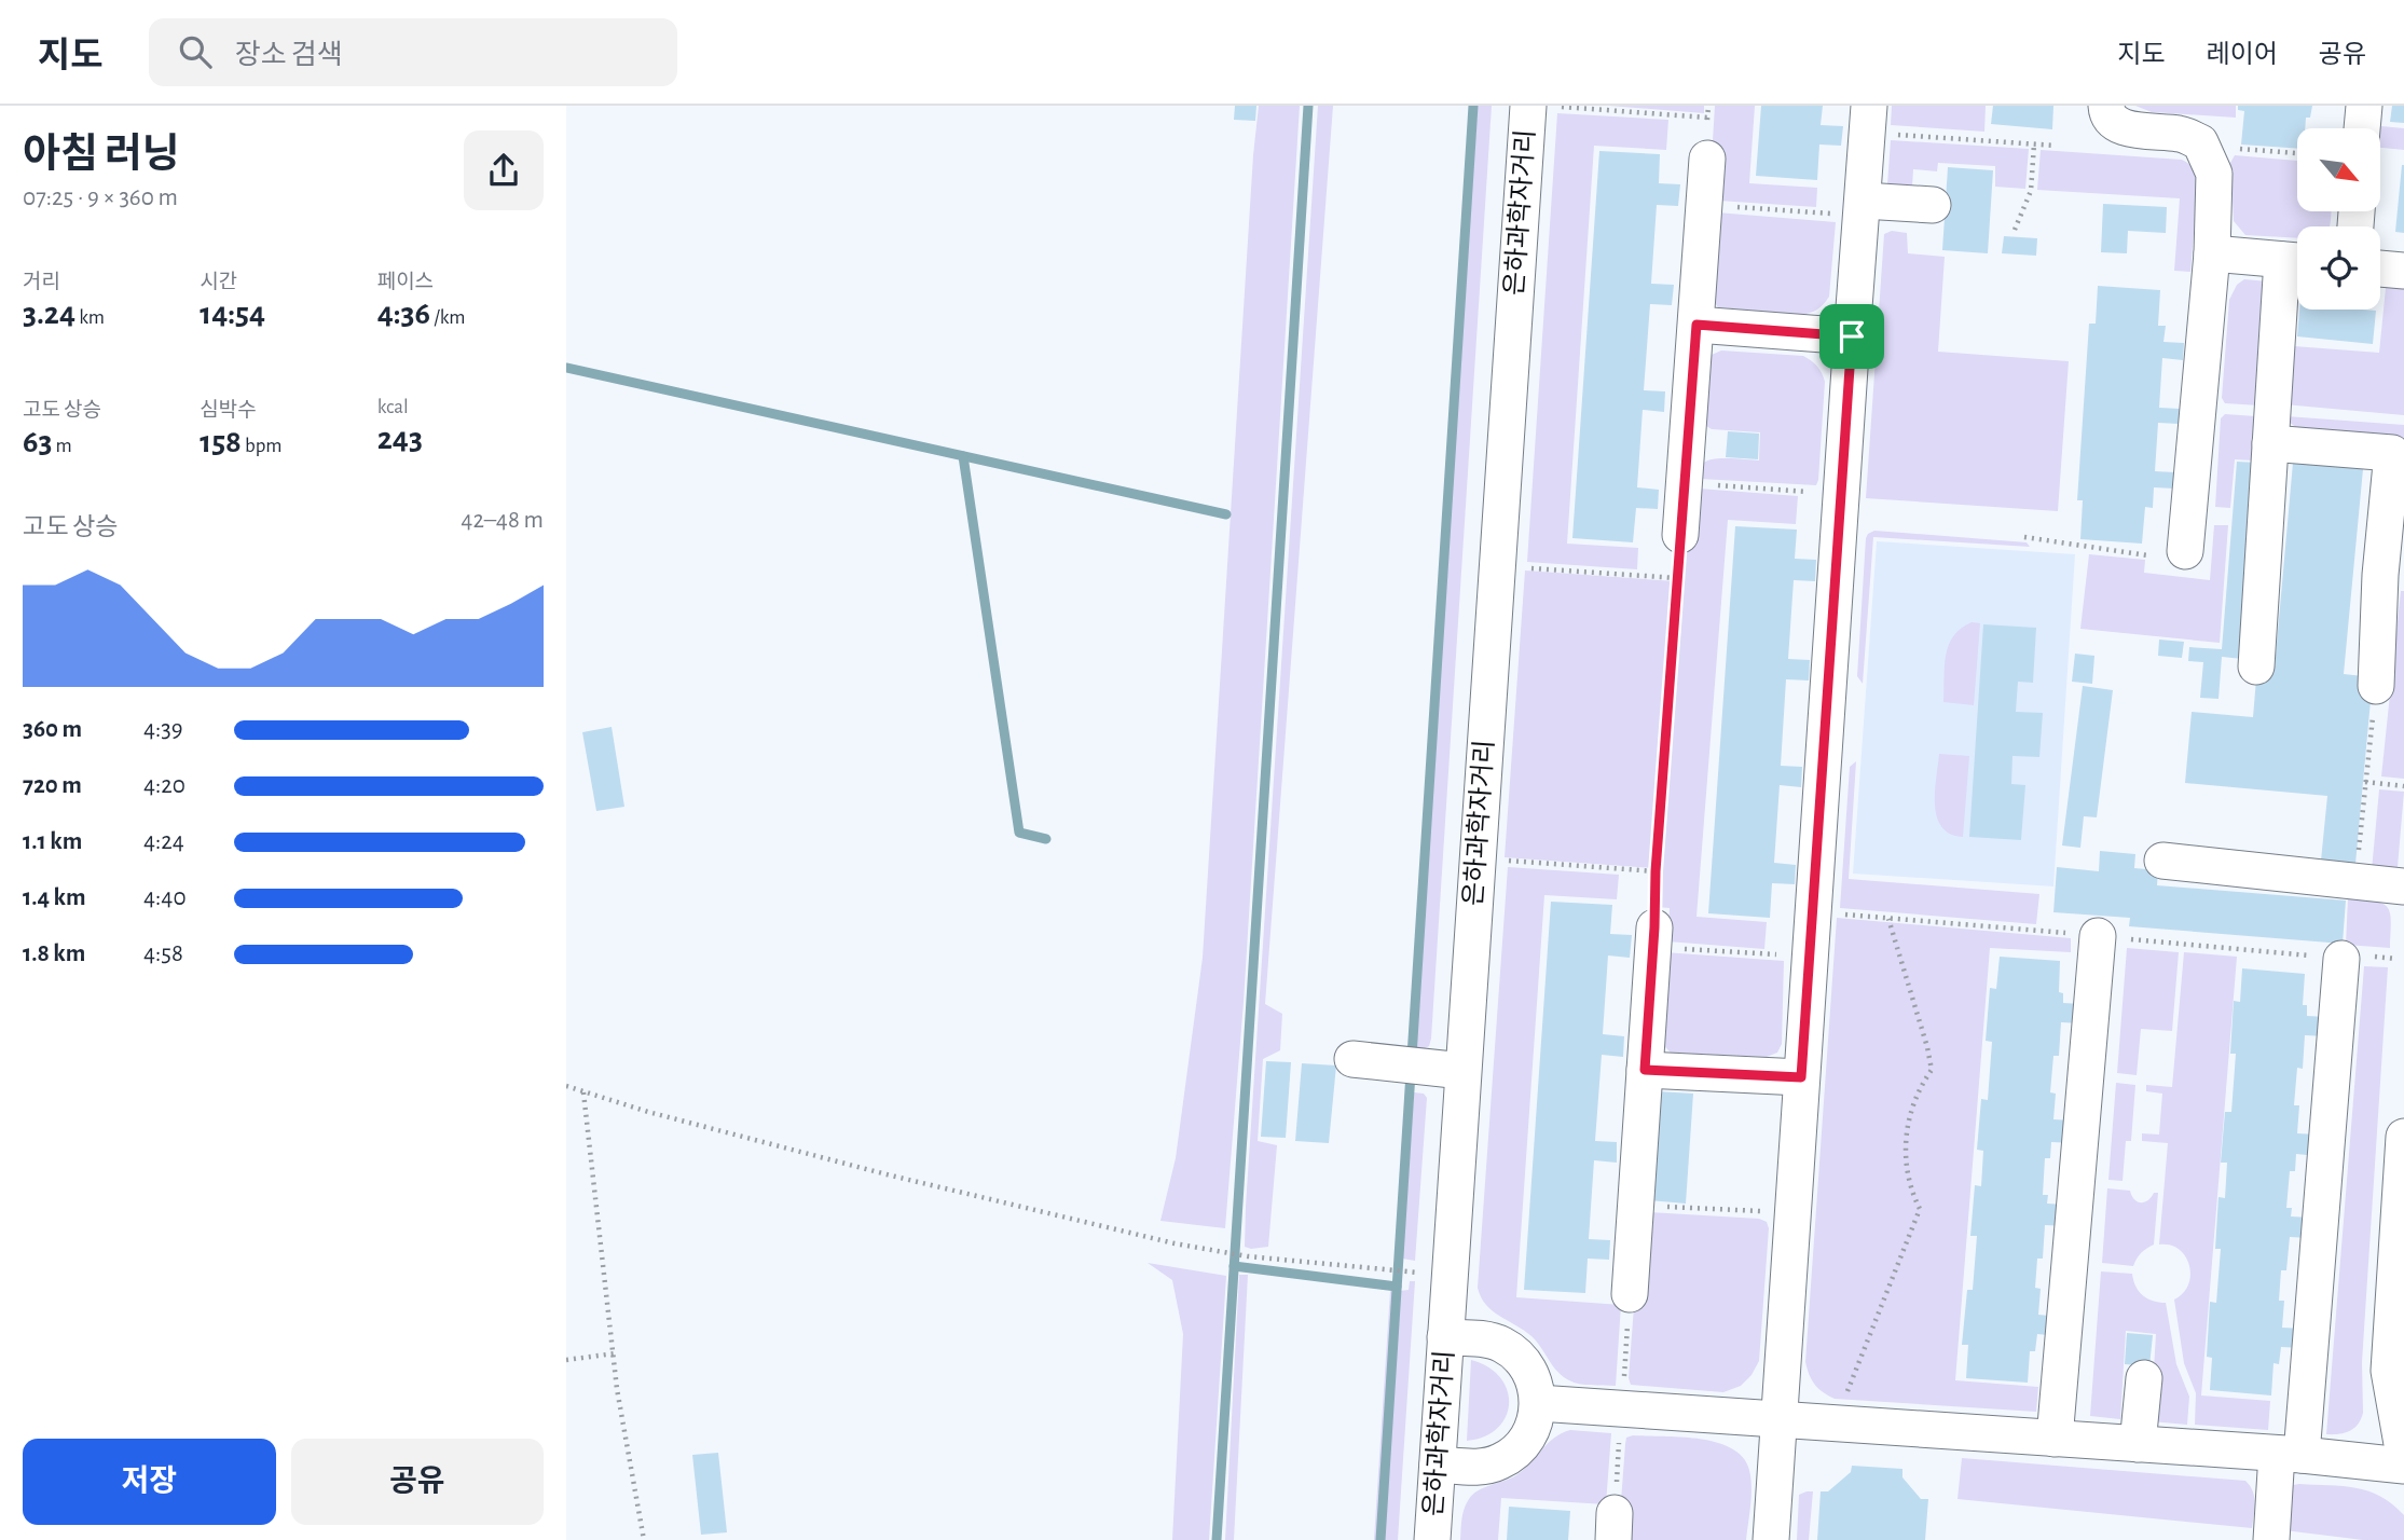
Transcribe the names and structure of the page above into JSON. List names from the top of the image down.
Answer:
{
  "streets": {
    "street": ["은하과학자거리"]
  },
  "north": "bottom right",
  "page": {
    "header": "지도",
    "search": "장소 검색",
    "nav": ["지도", "레이어", "공유"],
    "heading": ["아침 러닝", "07:25 · 9 × 360 m"],
    "stats": [
      ["거리", "3.24 km"],
      ["시간", "14:54"],
      ["페이스", "4:36 /km"],
      ["고도 상승", "63 m"],
      ["심박수", "158 bpm"],
      ["kcal", "243"]
    ],
    "chart": ["고도 상승", "42–48 m"],
    "list": [
      {
        "name": "360 m",
        "note": "4:39"
      },
      {
        "name": "720 m",
        "note": "4:20"
      },
      {
        "name": "1.1 km",
        "note": "4:24"
      },
      {
        "name": "1.4 km",
        "note": "4:40"
      },
      {
        "name": "1.8 km",
        "note": "4:58"
      }
    ],
    "buttons": ["저장", "공유"]
  }
}
